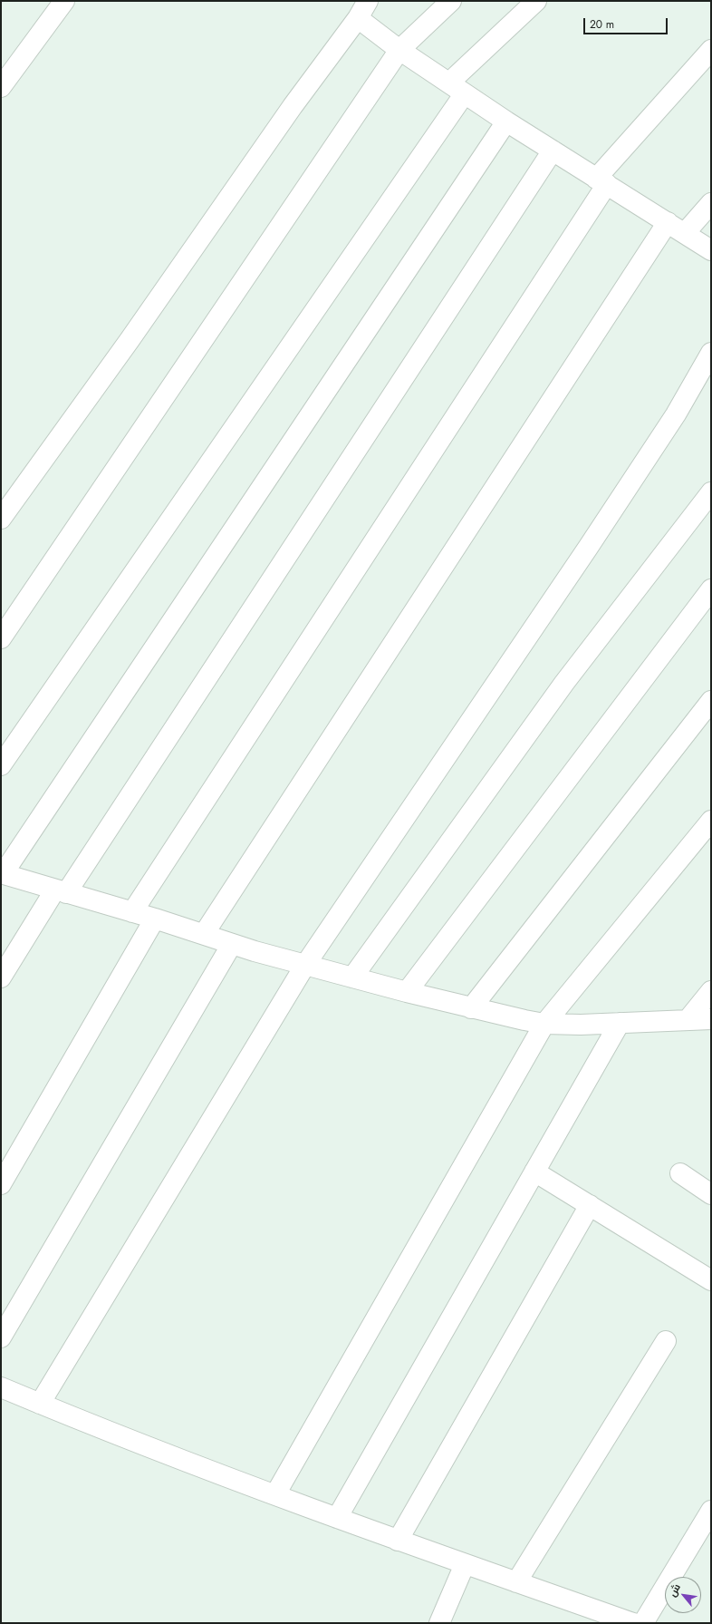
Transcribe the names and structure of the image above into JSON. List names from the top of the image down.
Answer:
{
  "scale_bar": "20 m",
  "north": "top left"
}
